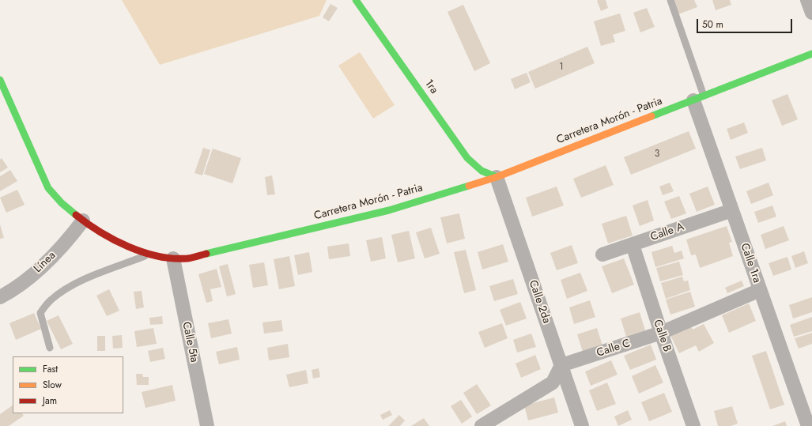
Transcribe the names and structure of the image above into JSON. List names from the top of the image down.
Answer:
{
  "streets": {
    "street": [
      "1ra",
      "Carretera Morón - Patria",
      "Calle A",
      "Línea",
      "Calle 1ra",
      "Calle 2da",
      "Calle B",
      "Calle 5ta",
      "Calle C"
    ]
  },
  "crossings": [
    ["1ra", "Carretera Morón - Patria"],
    ["1ra", "Calle 2da"],
    ["Carretera Morón - Patria", "Línea"],
    ["Carretera Morón - Patria", "Calle 1ra"],
    ["Carretera Morón - Patria", "Calle 2da"],
    ["Carretera Morón - Patria", "Calle 5ta"],
    ["Calle A", "Calle 1ra"],
    ["Calle A", "Calle B"],
    ["Calle 1ra", "Calle C"],
    ["Calle 2da", "Calle C"],
    ["Calle B", "Calle C"]
  ],
  "house_numbers": ["1", "3"],
  "legend": ["Fast", "Slow", "Jam"],
  "scale_bar": "50 m"
}
